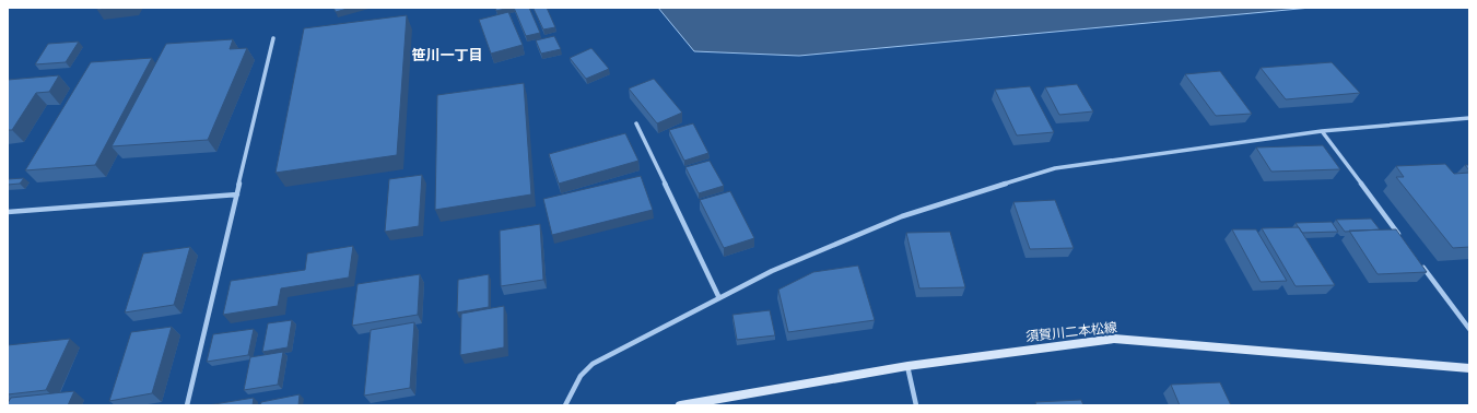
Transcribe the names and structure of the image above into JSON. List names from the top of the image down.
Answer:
{
  "streets": {
    "main road": ["須賀川二本松線"]
  },
  "districts": ["笹川一丁目"]
}
